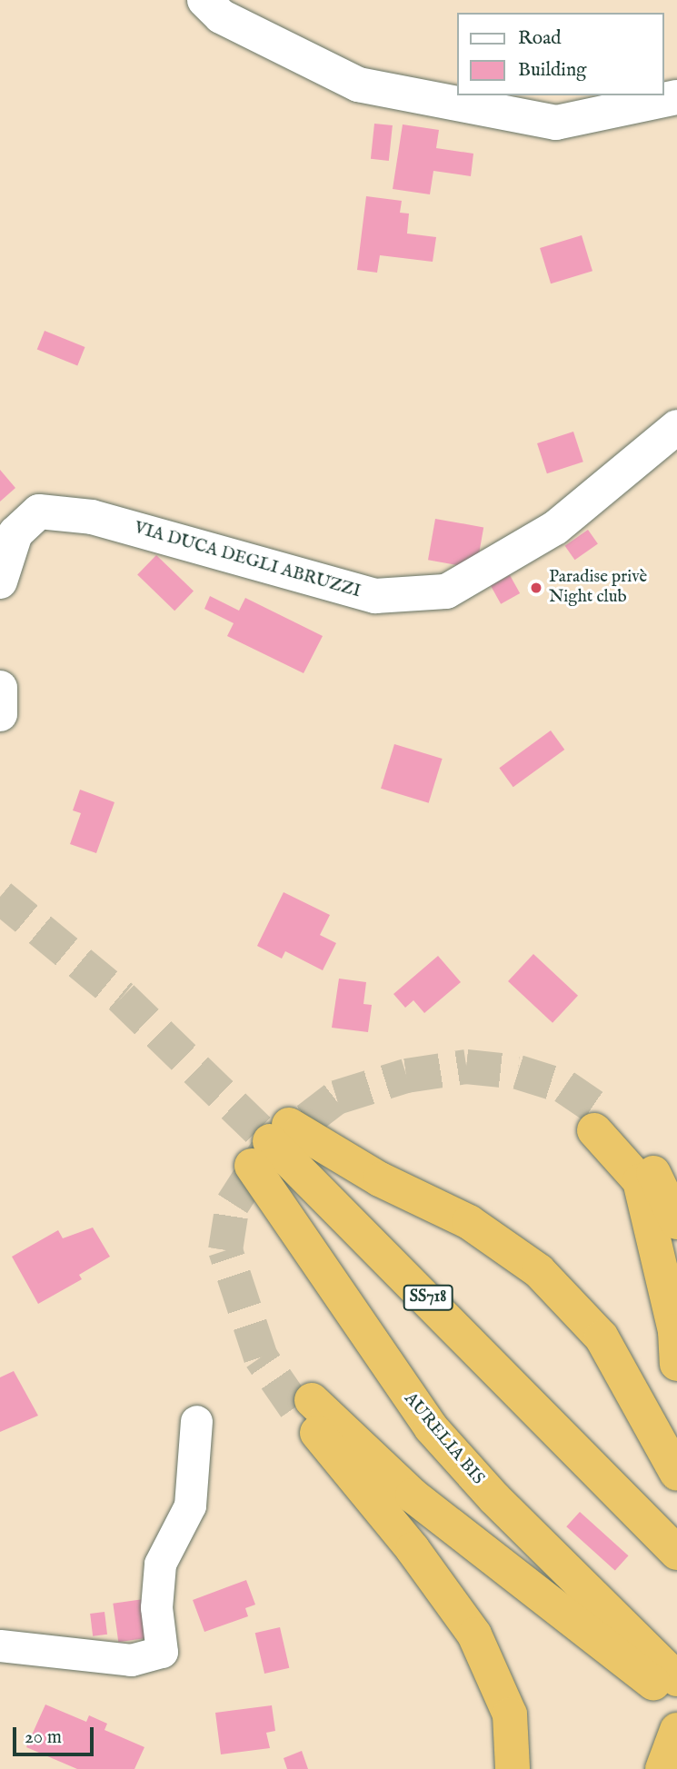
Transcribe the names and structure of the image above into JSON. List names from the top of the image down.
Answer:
{
  "streets": {
    "highway": ["SS718", "AURELIA BIS"],
    "street": ["VIA DUCA DEGLI ABRUZZI"]
  },
  "crossings": [
    ["SS718", "AURELIA BIS"]
  ],
  "places": ["Paradise privè Night club"],
  "legend": ["Road", "Building"],
  "scale_bar": "20 m"
}
